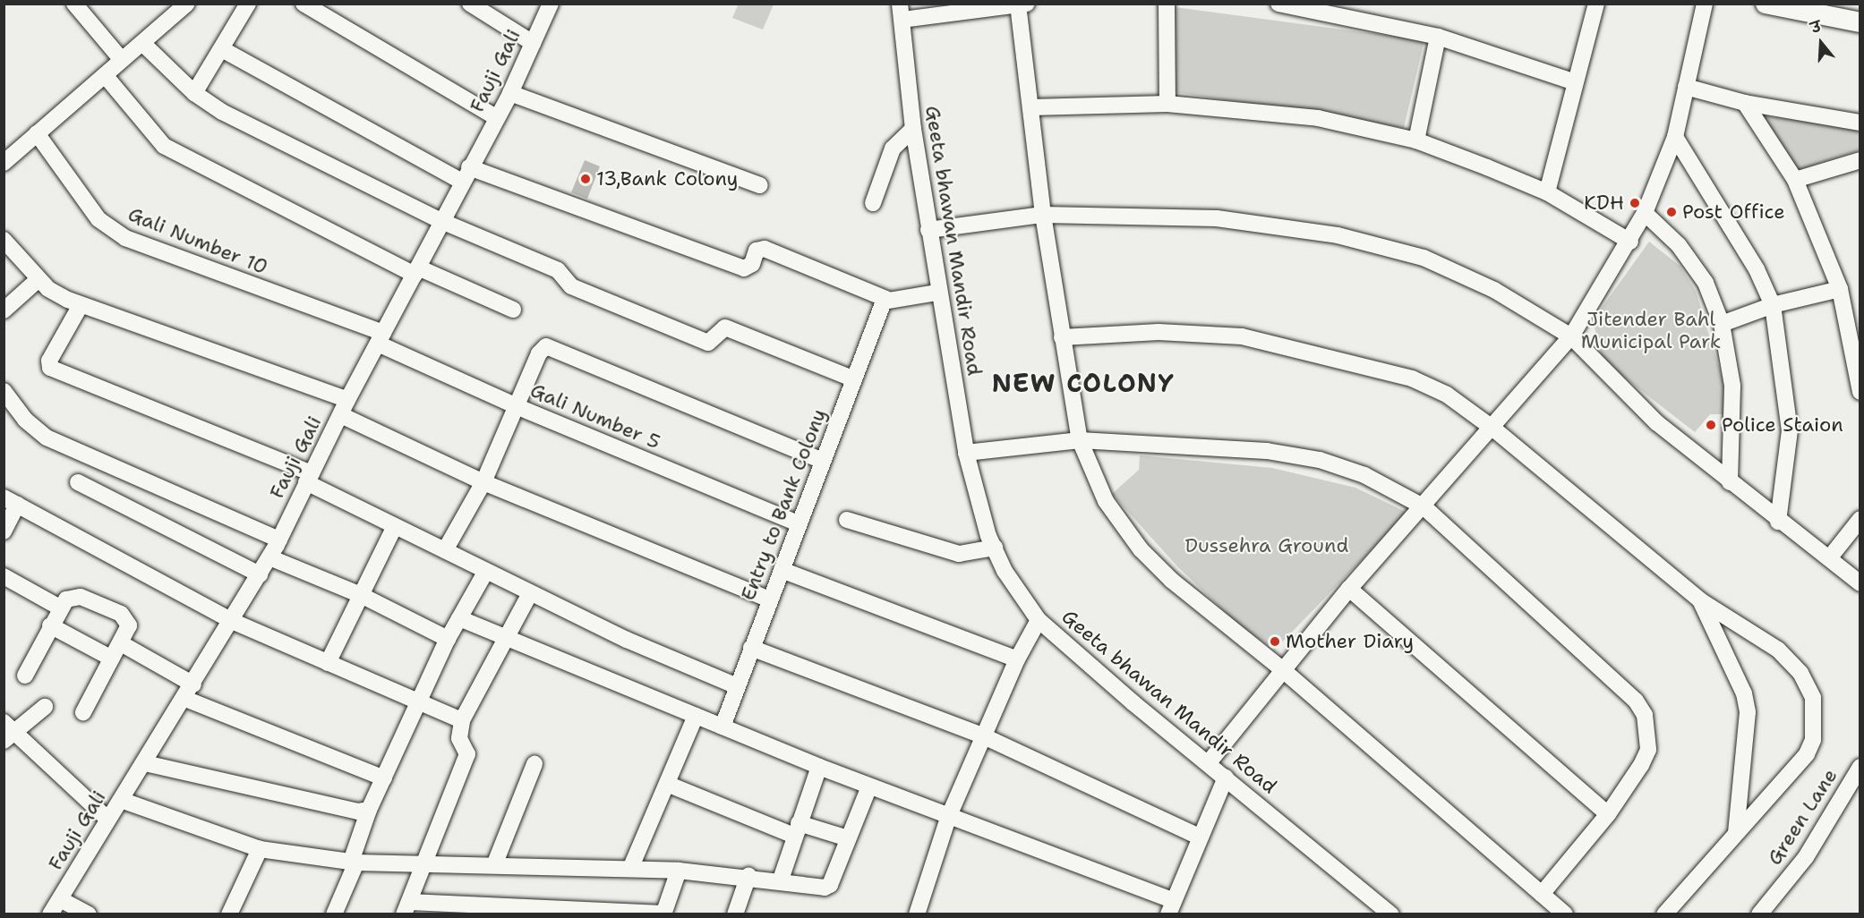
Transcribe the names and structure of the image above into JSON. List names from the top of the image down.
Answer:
{
  "streets": {
    "street": [
      "Fauji Gali",
      "Gali Number 10",
      "Geeta bhawan Mandir Road",
      "Gali Number 5",
      "Entry to Bank Colony",
      "Green Lane"
    ]
  },
  "crossings": [
    ["Fauji Gali", "Gali Number 10"],
    ["Fauji Gali", "Gali Number 5"],
    ["Gali Number 10", "Gali Number 5"],
    ["Gali Number 5", "Entry to Bank Colony"]
  ],
  "districts": ["NEW COLONY"],
  "parks": ["Jitender Bahl Municipal Park", "Dussehra Ground"],
  "places": [
    "13,Bank Colony",
    "KDH",
    "Post Office",
    "Police Staion",
    "Mother Diary"
  ],
  "north": "top"
}
